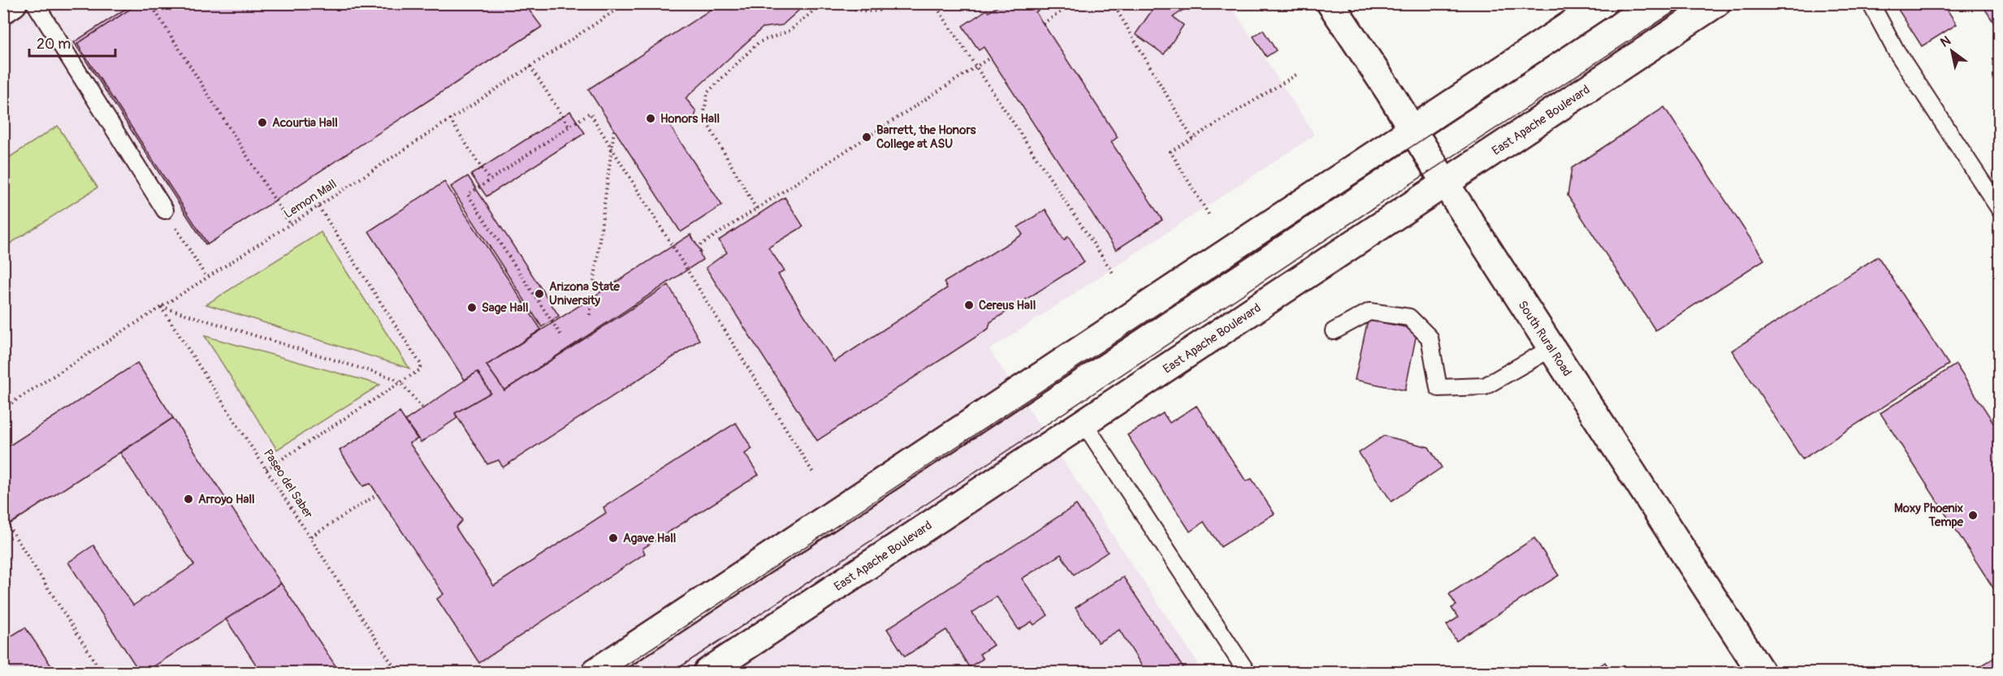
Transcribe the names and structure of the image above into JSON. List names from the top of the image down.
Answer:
{
  "streets": {
    "main road": ["East Apache Boulevard", "South Rural Road"],
    "path": ["Lemon Mall", "Paseo del Saber"]
  },
  "crossings": [
    ["East Apache Boulevard", "South Rural Road"],
    ["Lemon Mall", "Paseo del Saber"]
  ],
  "places": [
    "Honors Hall",
    "Acourtia Hall",
    "Barrett, the Honors College at ASU",
    "Arizona State University",
    "Cereus Hall",
    "Sage Hall",
    "Arroyo Hall",
    "Moxy Phoenix Tempe",
    "Agave Hall"
  ],
  "scale_bar": "20 m",
  "north": "top left"
}
